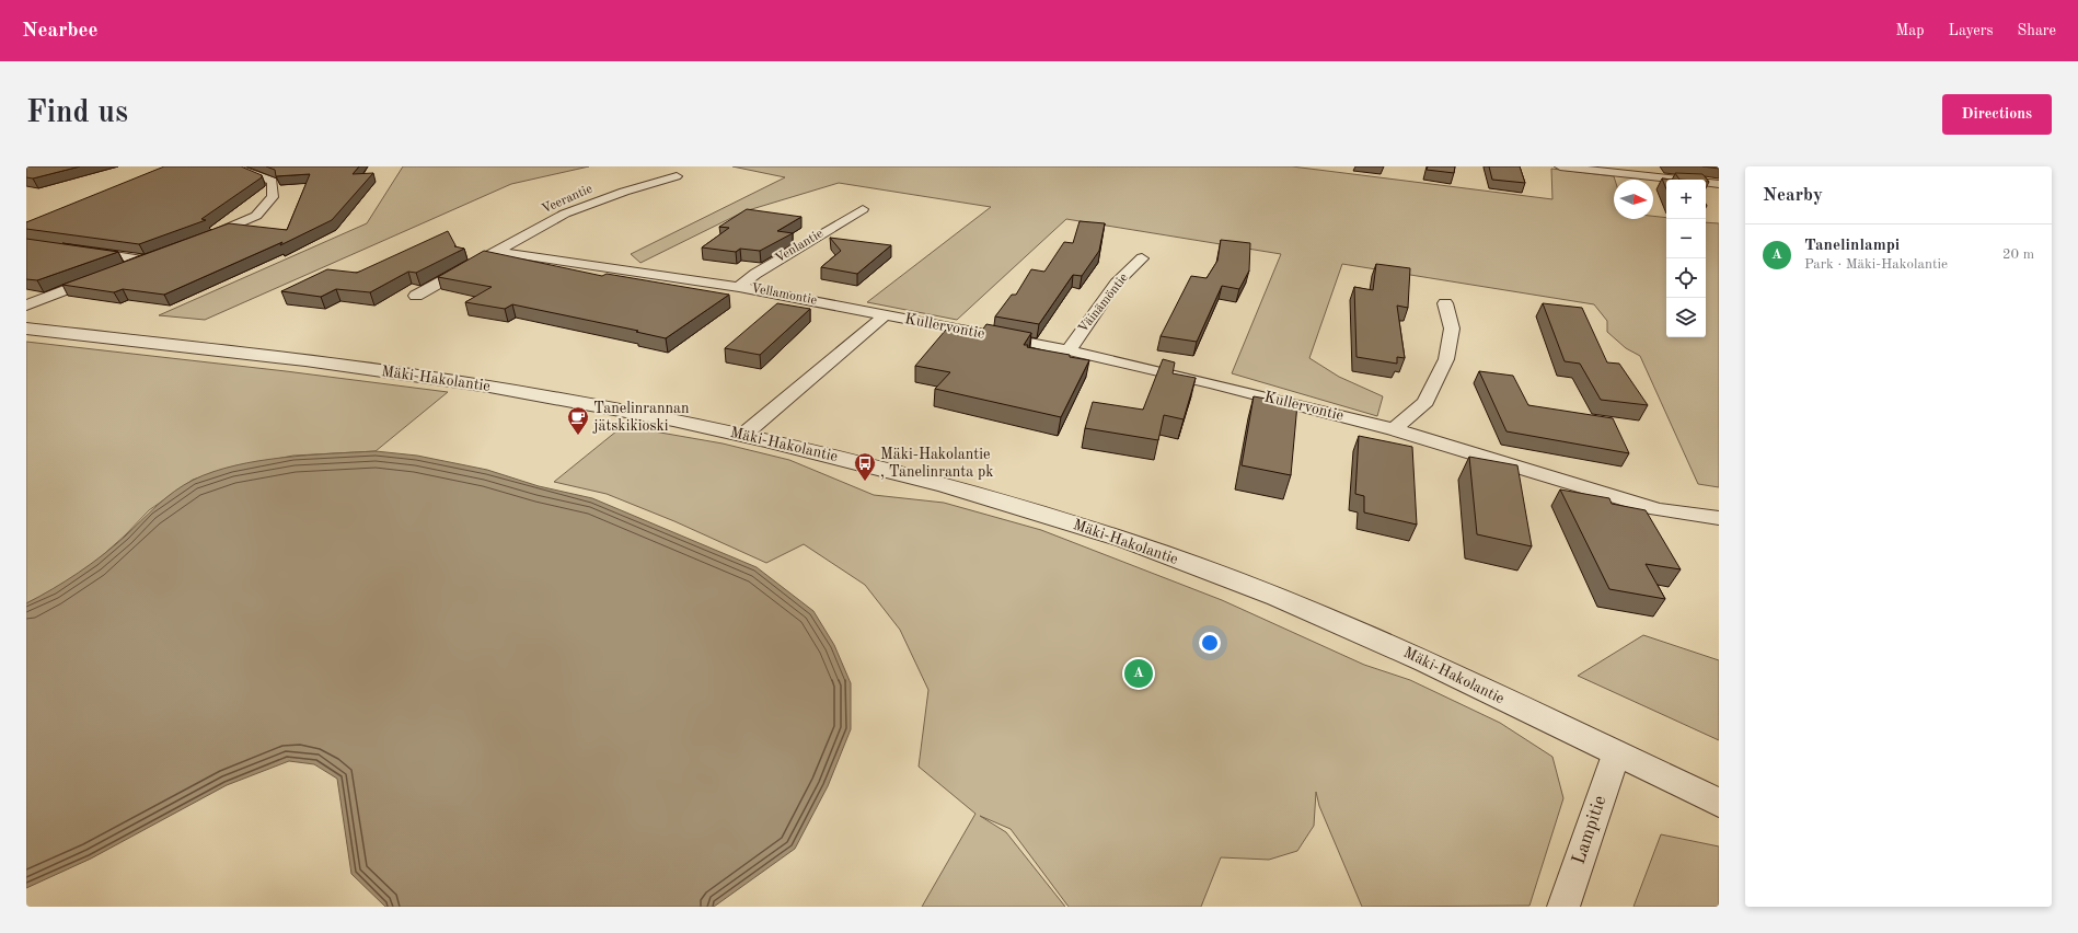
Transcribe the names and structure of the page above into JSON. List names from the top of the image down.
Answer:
{
  "streets": {
    "street": [
      "Veerantie",
      "Venlantie",
      "Vellamontie",
      "Väinämöntie",
      "Kullervontie",
      "Mäki-Hakolantie",
      "Lampitie"
    ]
  },
  "crossings": [
    ["Veerantie", "Vellamontie"],
    ["Venlantie", "Vellamontie"],
    ["Vellamontie", "Kullervontie"],
    ["Väinämöntie", "Kullervontie"],
    ["Mäki-Hakolantie", "Lampitie"]
  ],
  "places": {
    "cafe": ["Tanelinrannan jätskikioski"],
    "bus stop": ["Mäki-Hakolantie , Tanelinranta pk"]
  },
  "north": "right",
  "page": {
    "header": "Nearbee",
    "nav": ["Map", "Layers", "Share"],
    "buttons": "Directions",
    "title": "Find us",
    "heading": "Nearby",
    "map_buttons": ["+", "−"],
    "list": [
      {
        "mark": "A",
        "name": "Tanelinlampi",
        "note": "Park · Mäki-Hakolantie",
        "value": "20 m"
      }
    ],
    "pins": "A"
  }
}
